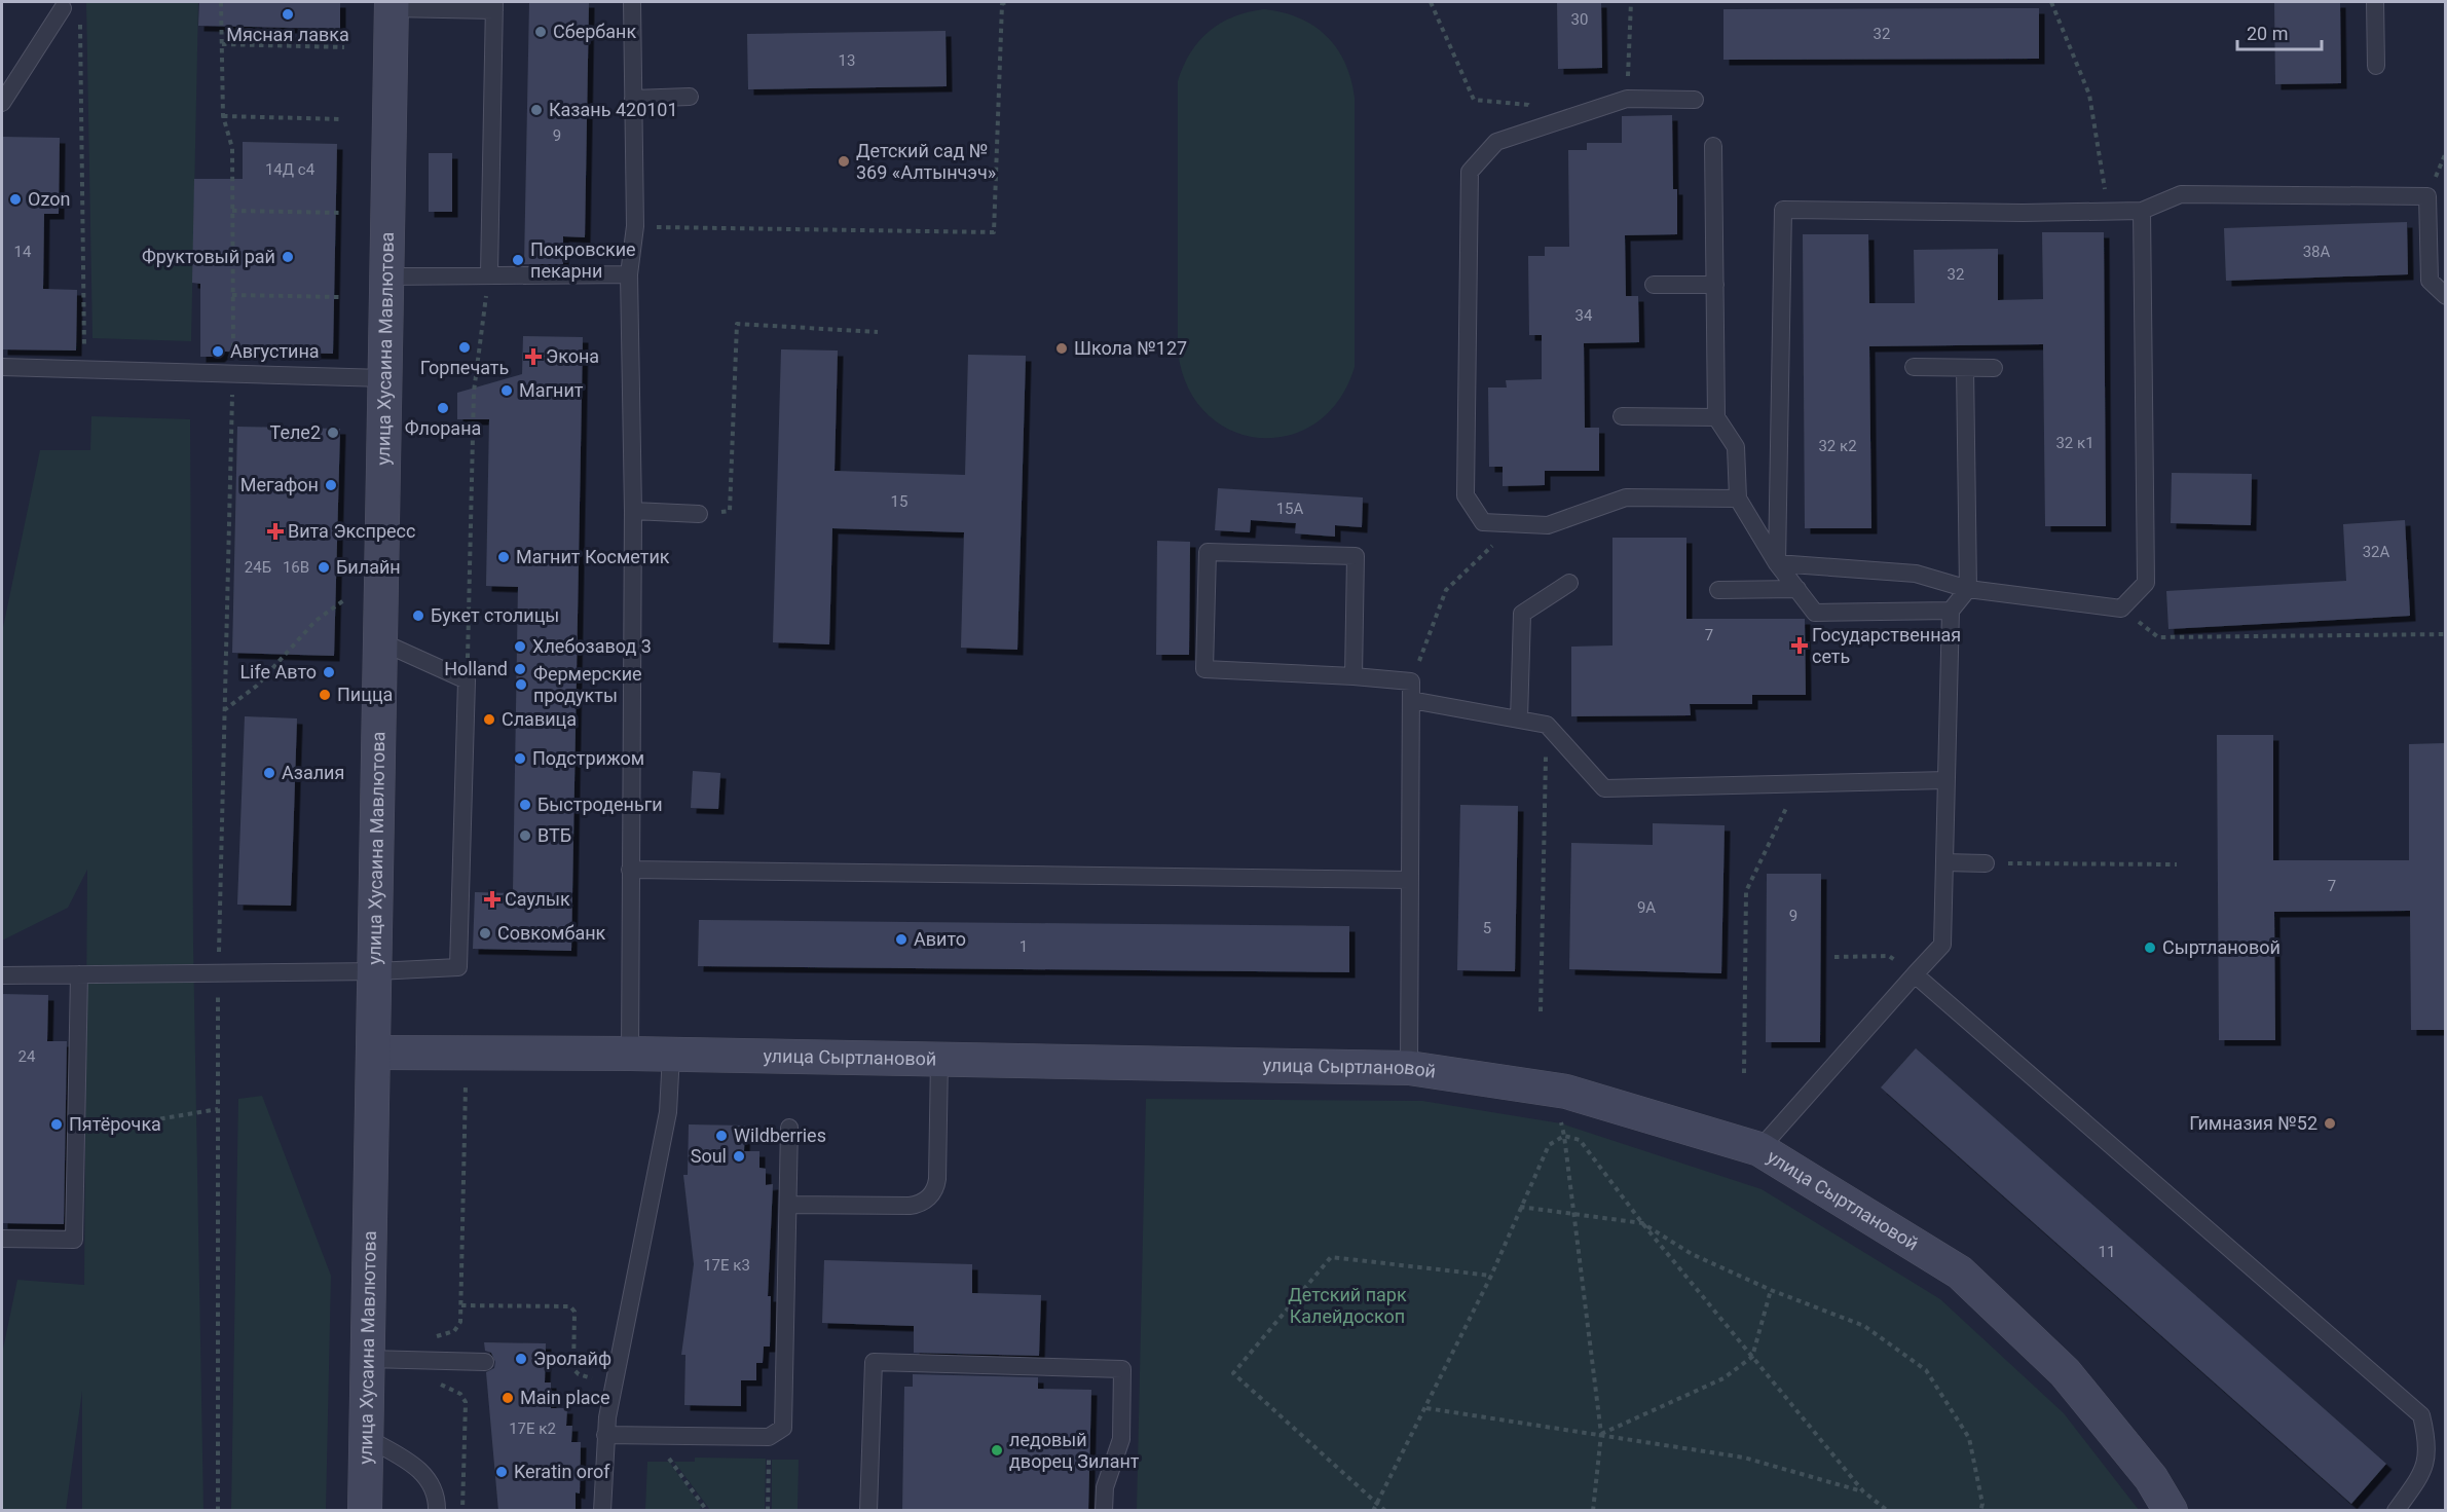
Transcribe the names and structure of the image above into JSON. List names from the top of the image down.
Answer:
{
  "streets": {
    "street": ["улица Хусаина Мавлютова", "улица Сыртлановой"]
  },
  "crossings": [
    ["улица Хусаина Мавлютова", "улица Сыртлановой"]
  ],
  "parks": ["Детский парк Калейдоскоп"],
  "places": {
    "other": [
      "Мясная лавка",
      "Сбербанк",
      "Казань 420101",
      "Детский сад № 369 «Алтынчэч»",
      "Ozon",
      "Фруктовый рай",
      "Покровские пекарни",
      "Горпечать",
      "Школа №127",
      "Августина",
      "Магнит",
      "Флорана",
      "Теле2",
      "Мегафон",
      "Магнит Косметик",
      "Билайн",
      "Букет столицы",
      "Хлебозавод 3",
      "Holland",
      "Life Авто",
      "Фермерские продукты",
      "Пицца",
      "Славица",
      "Подстрижом",
      "Азалия",
      "Быстроденьги",
      "ВТБ",
      "Совкомбанк",
      "Авито",
      "Сыртлановой",
      "Гимназия №52",
      "Пятёрочка",
      "Wildberries",
      "Soul",
      "Эролайф",
      "Main place",
      "ледовый дворец Зилант",
      "Keratin orof"
    ],
    "health": [
      "Экона",
      "Вита Экспресс",
      "Государственная сеть",
      "Саулык"
    ]
  },
  "house_numbers": [
    "30",
    "32",
    "13",
    "9",
    "14Д с4",
    "14",
    "38А",
    "32",
    "34",
    "32 к1",
    "32 к2",
    "15",
    "15А",
    "32А",
    "24Б",
    "16В",
    "7",
    "7",
    "9А",
    "9",
    "5",
    "1",
    "24",
    "11",
    "17Е к3",
    "17Е к2"
  ],
  "scale_bar": "20 m"
}
